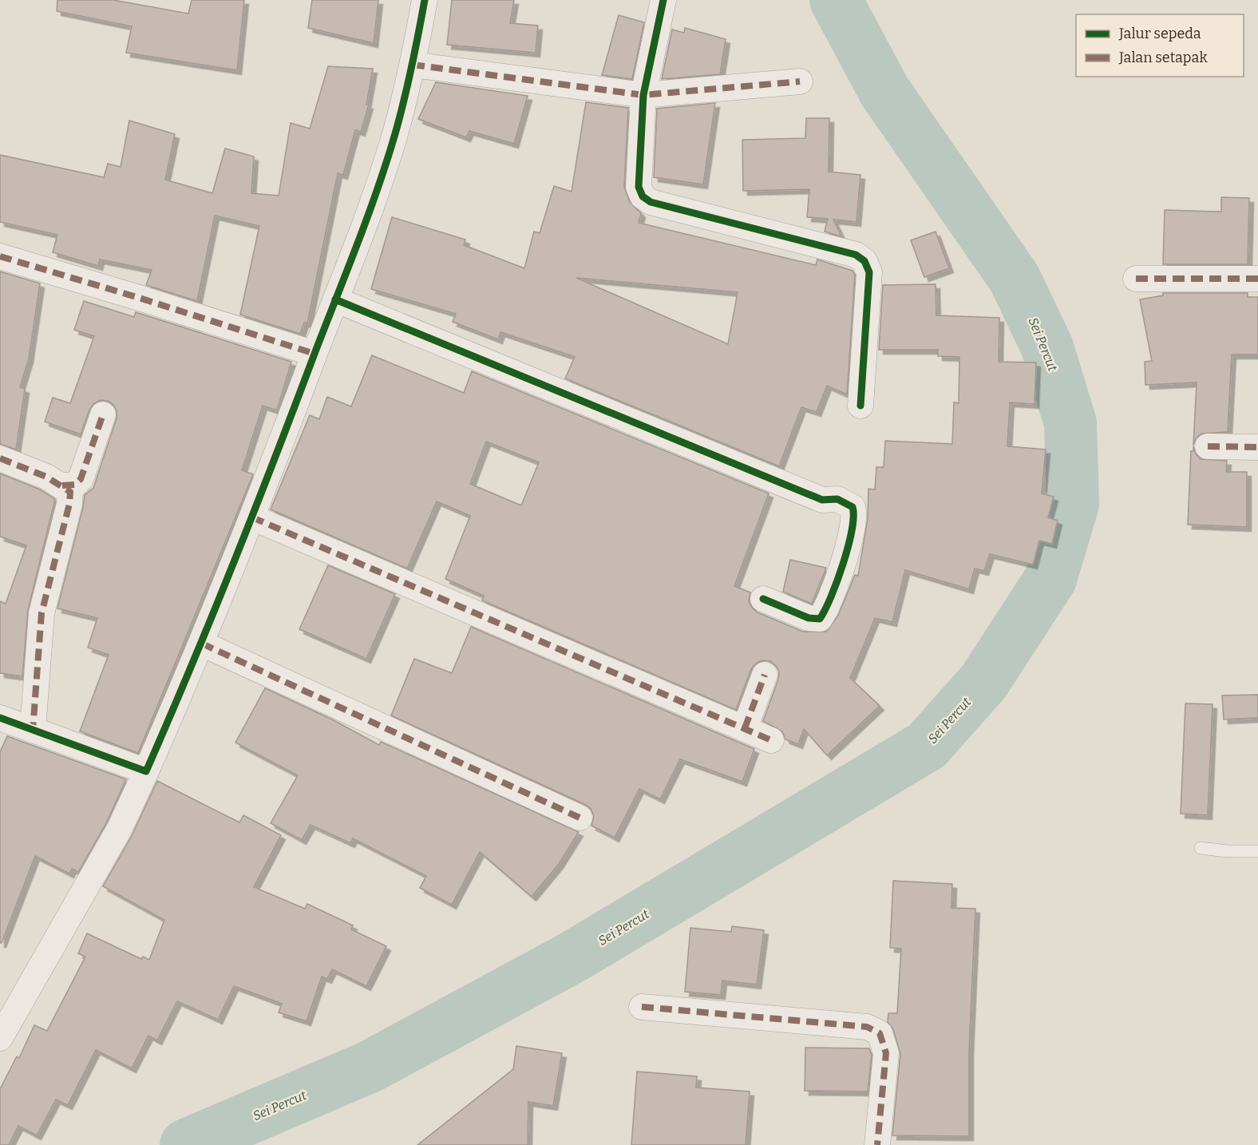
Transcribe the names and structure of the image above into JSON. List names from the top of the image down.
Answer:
{
  "water": ["Sei Percut"],
  "legend": ["Jalur sepeda", "Jalan setapak"]
}
